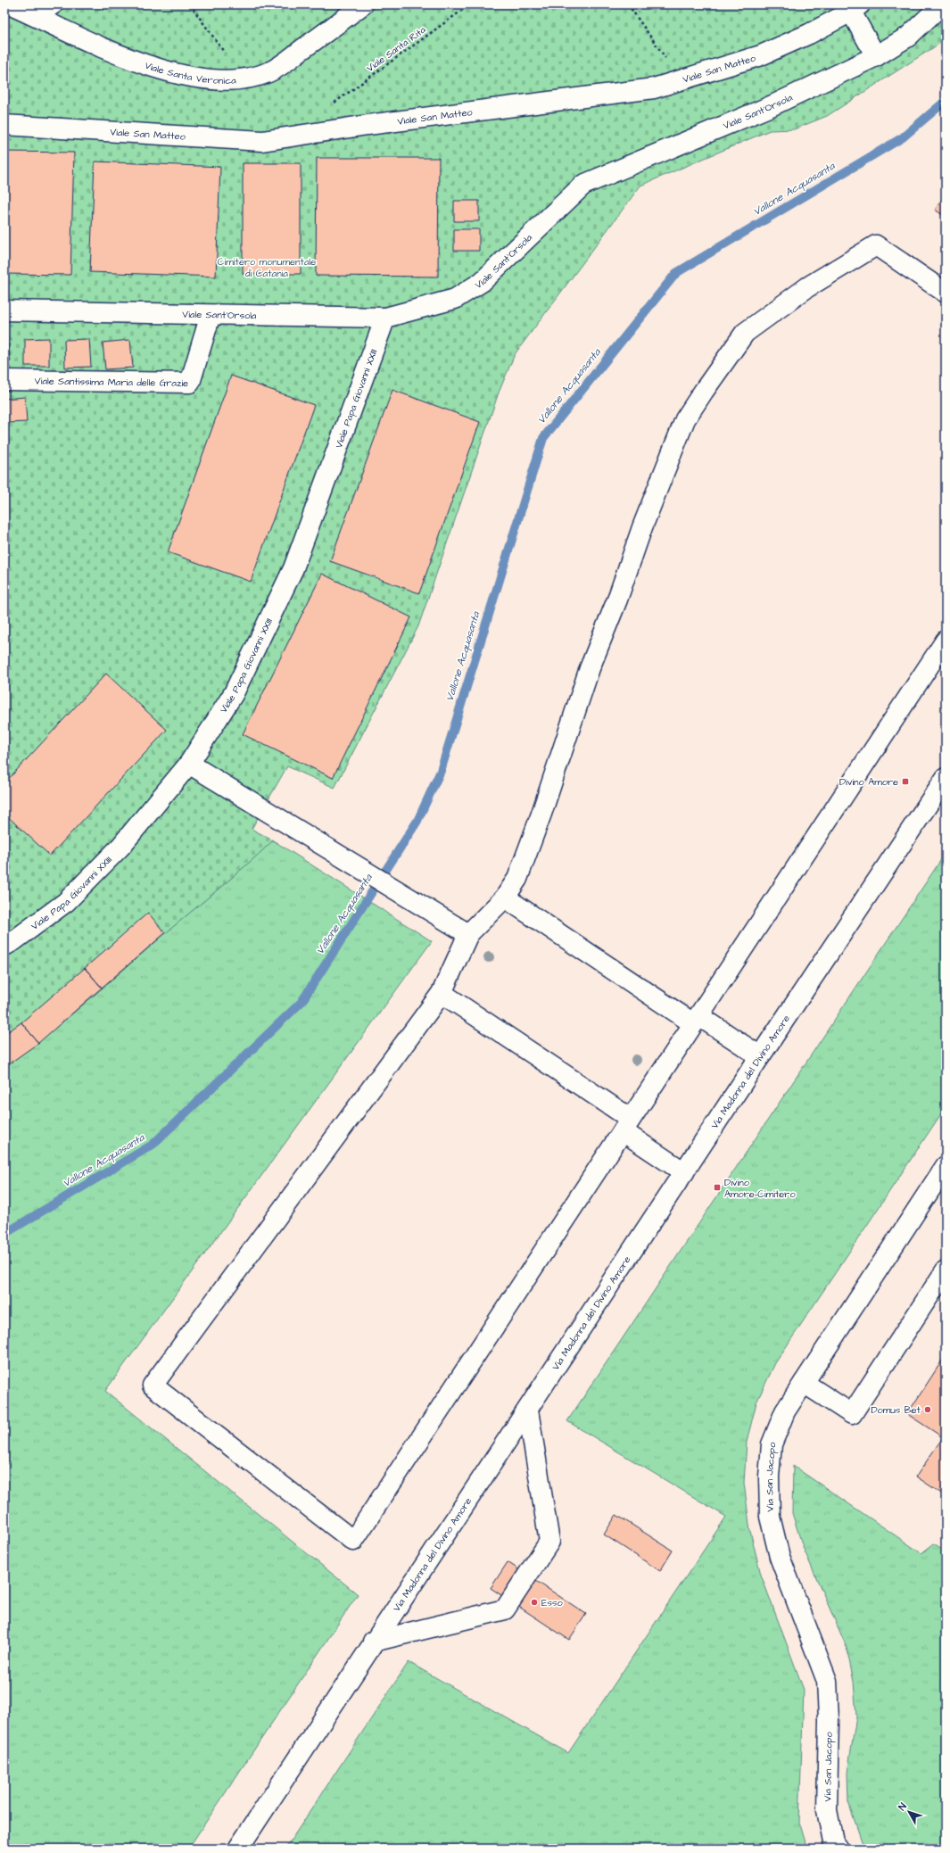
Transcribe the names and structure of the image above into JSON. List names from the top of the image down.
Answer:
{
  "streets": {
    "street": [
      "Viale San Matteo",
      "Viale Santa Veronica",
      "Viale Sant'Orsola",
      "Viale Santissima Maria delle Grazie",
      "Viale Papa Giovanni XXIII",
      "Via Madonna del Divino Amore",
      "Via San Jacopo"
    ],
    "path": ["Viale Santa Rita"]
  },
  "crossings": [
    ["Viale Sant'Orsola", "Viale Santissima Maria delle Grazie"],
    ["Viale Sant'Orsola", "Viale Papa Giovanni XXIII"]
  ],
  "water": ["Vallone Acquasanta"],
  "parks": ["Cimitero monumentale di Catania"],
  "places": {
    "transit": ["Divino Amore", "Divino Amore-Cimitero"],
    "other": ["Domus Bet", "Esso"]
  },
  "north": "top left"
}
